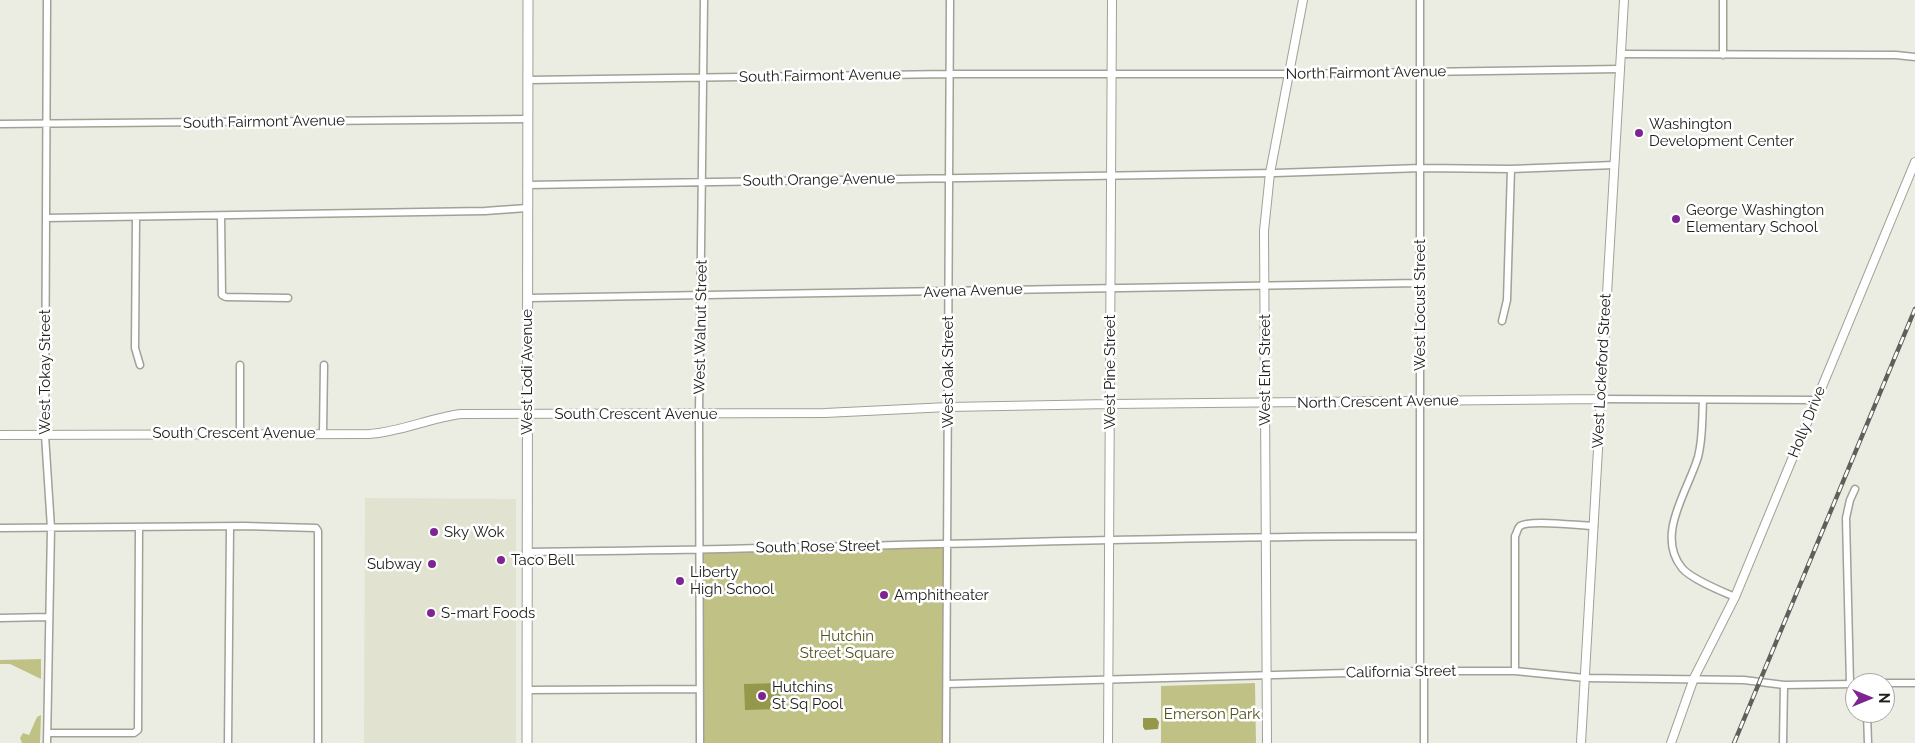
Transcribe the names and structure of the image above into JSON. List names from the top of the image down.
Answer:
{
  "streets": {
    "main road": ["West Lodi Avenue"],
    "street": [
      "North Fairmont Avenue",
      "South Fairmont Avenue",
      "South Orange Avenue",
      "Avena Avenue",
      "West Locust Street",
      "West Walnut Street",
      "West Elm Street",
      "West Lockeford Street",
      "West Tokay Street",
      "West Oak Street",
      "West Pine Street",
      "North Crescent Avenue",
      "South Crescent Avenue",
      "Holly Drive",
      "South Rose Street",
      "California Street"
    ]
  },
  "crossings": [
    ["North Fairmont Avenue", "South Fairmont Avenue"],
    ["North Fairmont Avenue", "West Locust Street"],
    ["North Fairmont Avenue", "West Elm Street"],
    ["North Fairmont Avenue", "West Lockeford Street"],
    ["North Fairmont Avenue", "West Pine Street"],
    ["South Fairmont Avenue", "West Walnut Street"],
    ["South Fairmont Avenue", "West Tokay Street"],
    ["South Fairmont Avenue", "West Lodi Avenue"],
    ["South Fairmont Avenue", "West Oak Street"],
    ["South Fairmont Avenue", "West Pine Street"],
    ["South Orange Avenue", "West Locust Street"],
    ["South Orange Avenue", "West Walnut Street"],
    ["South Orange Avenue", "West Elm Street"],
    ["South Orange Avenue", "West Lockeford Street"],
    ["South Orange Avenue", "West Lodi Avenue"],
    ["South Orange Avenue", "West Oak Street"],
    ["South Orange Avenue", "West Pine Street"],
    ["Avena Avenue", "West Locust Street"],
    ["Avena Avenue", "West Walnut Street"],
    ["Avena Avenue", "West Elm Street"],
    ["Avena Avenue", "West Lodi Avenue"],
    ["Avena Avenue", "West Oak Street"],
    ["Avena Avenue", "West Pine Street"],
    ["West Locust Street", "North Crescent Avenue"],
    ["West Locust Street", "South Rose Street"],
    ["West Locust Street", "California Street"],
    ["West Walnut Street", "South Crescent Avenue"],
    ["West Walnut Street", "South Rose Street"],
    ["West Elm Street", "North Crescent Avenue"],
    ["West Elm Street", "South Rose Street"],
    ["West Elm Street", "California Street"],
    ["West Lockeford Street", "North Crescent Avenue"],
    ["West Lockeford Street", "California Street"],
    ["West Tokay Street", "South Crescent Avenue"],
    ["West Lodi Avenue", "South Crescent Avenue"],
    ["West Lodi Avenue", "South Rose Street"],
    ["West Oak Street", "South Crescent Avenue"],
    ["West Oak Street", "South Rose Street"],
    ["West Oak Street", "California Street"],
    ["West Pine Street", "North Crescent Avenue"],
    ["West Pine Street", "South Rose Street"],
    ["West Pine Street", "California Street"],
    ["North Crescent Avenue", "South Crescent Avenue"],
    ["Holly Drive", "California Street"]
  ],
  "parks": ["Hutchin Street Square", "Emerson Park"],
  "places": [
    "Washington Development Center",
    "George Washington Elementary School",
    "Sky Wok",
    "Taco Bell",
    "Subway",
    "Liberty High School",
    "Amphitheater",
    "S-mart Foods",
    "Hutchins St Sq Pool"
  ],
  "north": "right"
}
